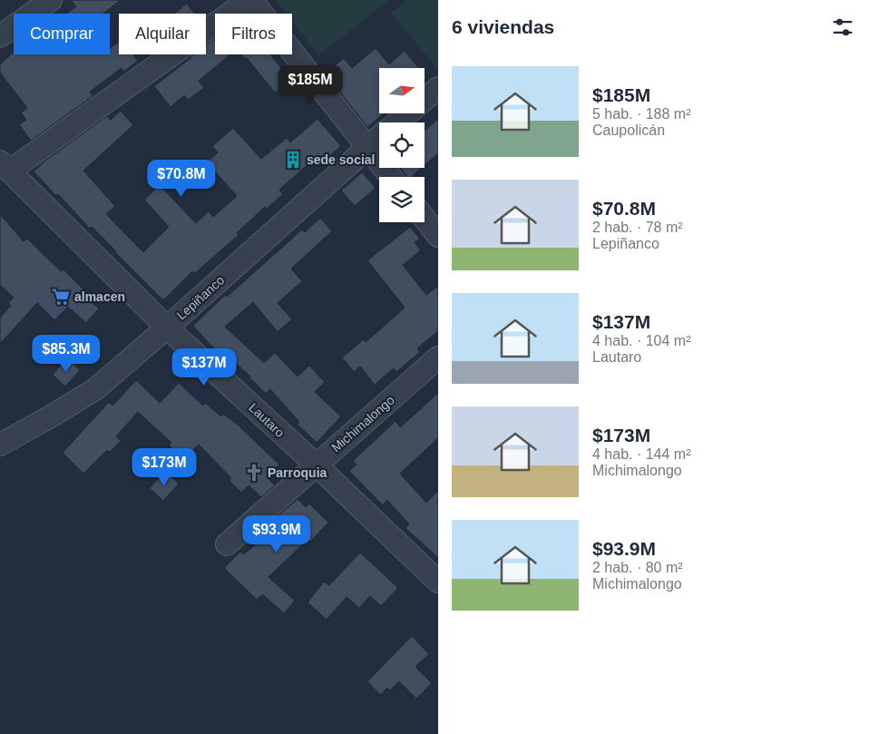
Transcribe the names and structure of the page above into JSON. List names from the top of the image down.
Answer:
{
  "streets": {
    "street": ["Lepiñanco", "Lautaro", "Michimalongo"]
  },
  "crossings": [
    ["Lepiñanco", "Lautaro"],
    ["Lautaro", "Michimalongo"]
  ],
  "places": {
    "building": ["sede social"],
    "supermarket": ["almacen"],
    "church": ["Parroquia"]
  },
  "north": "right",
  "page": {
    "heading": "6 viviendas",
    "chip": ["Comprar", "Alquilar", "Filtros"],
    "list": [
      {
        "name": "$185M",
        "note": "5 hab. · 188 m² · Caupolicán"
      },
      {
        "name": "$70.8M",
        "note": "2 hab. · 78 m² · Lepiñanco"
      },
      {
        "name": "$137M",
        "note": "4 hab. · 104 m² · Lautaro"
      },
      {
        "name": "$173M",
        "note": "4 hab. · 144 m² · Michimalongo"
      },
      {
        "name": "$93.9M",
        "note": "2 hab. · 80 m² · Michimalongo"
      }
    ],
    "price": [
      "$185M",
      "$70.8M",
      "$85.3M",
      "$137M",
      "$173M",
      "$93.9M"
    ]
  }
}
